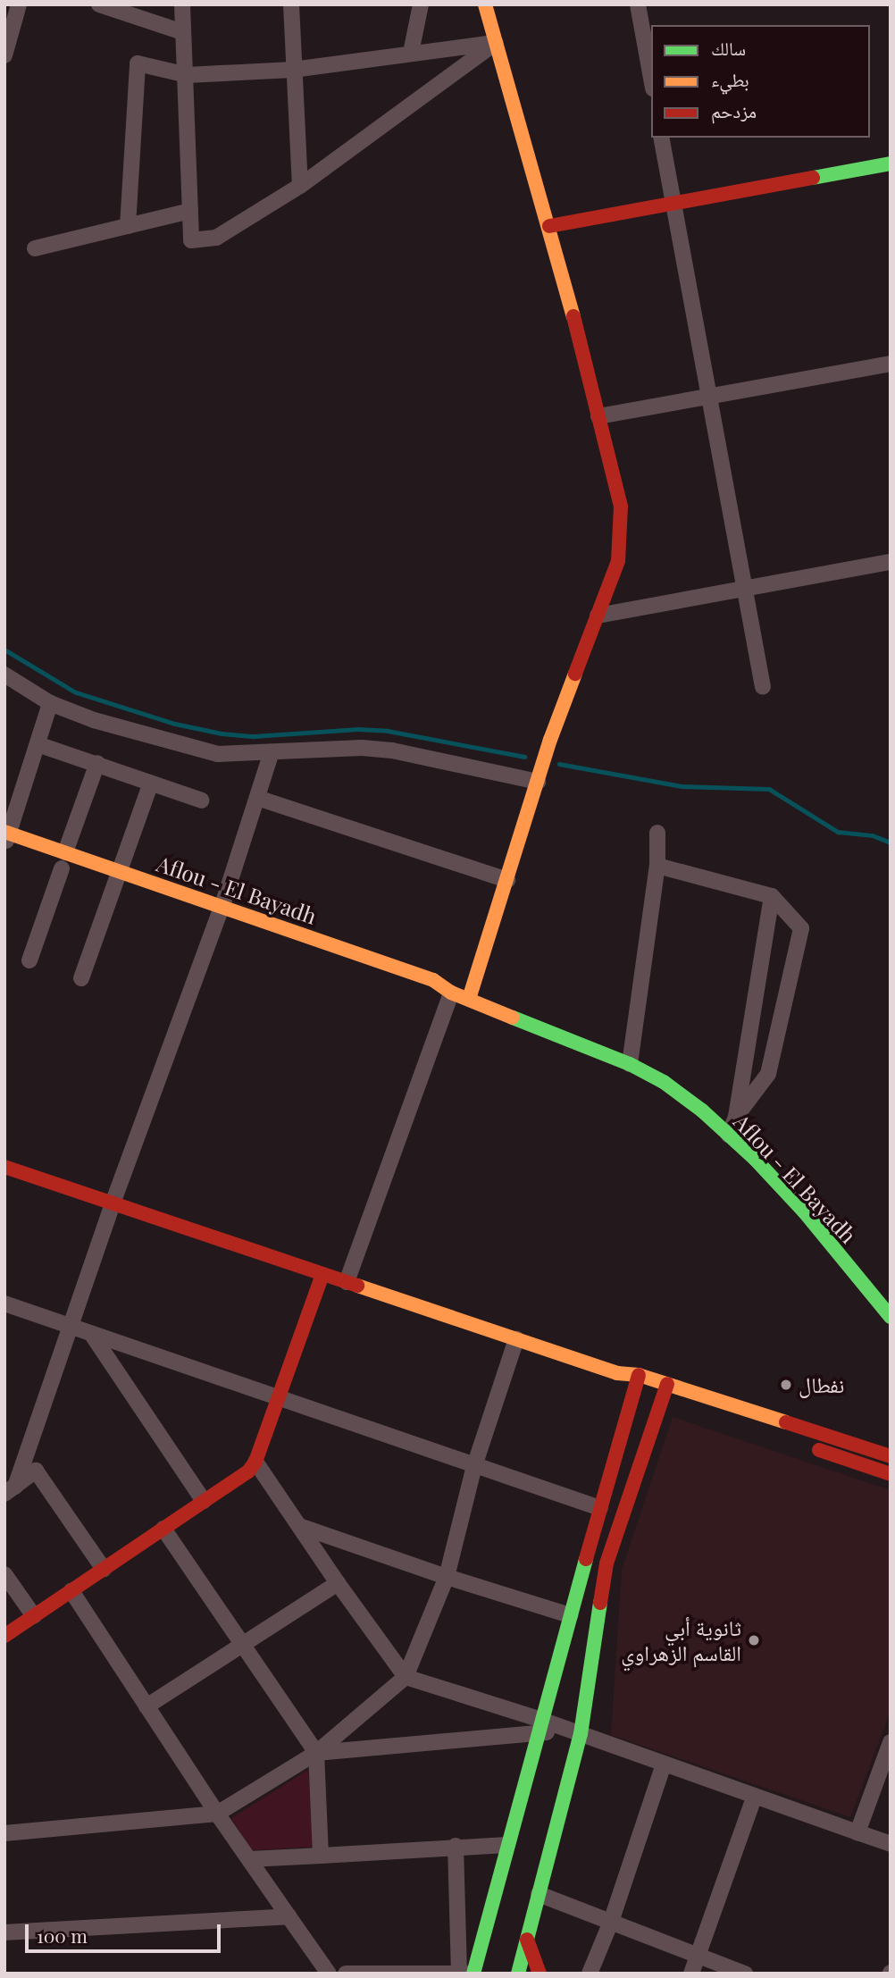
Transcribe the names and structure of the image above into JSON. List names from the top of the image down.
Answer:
{
  "streets": {
    "street": ["Aflou - El Bayadh"]
  },
  "places": ["نفطال", "ثانوية أبي القاسم الزهراوي"],
  "legend": ["سالك", "بطيء", "مزدحم"],
  "scale_bar": "100 m"
}
